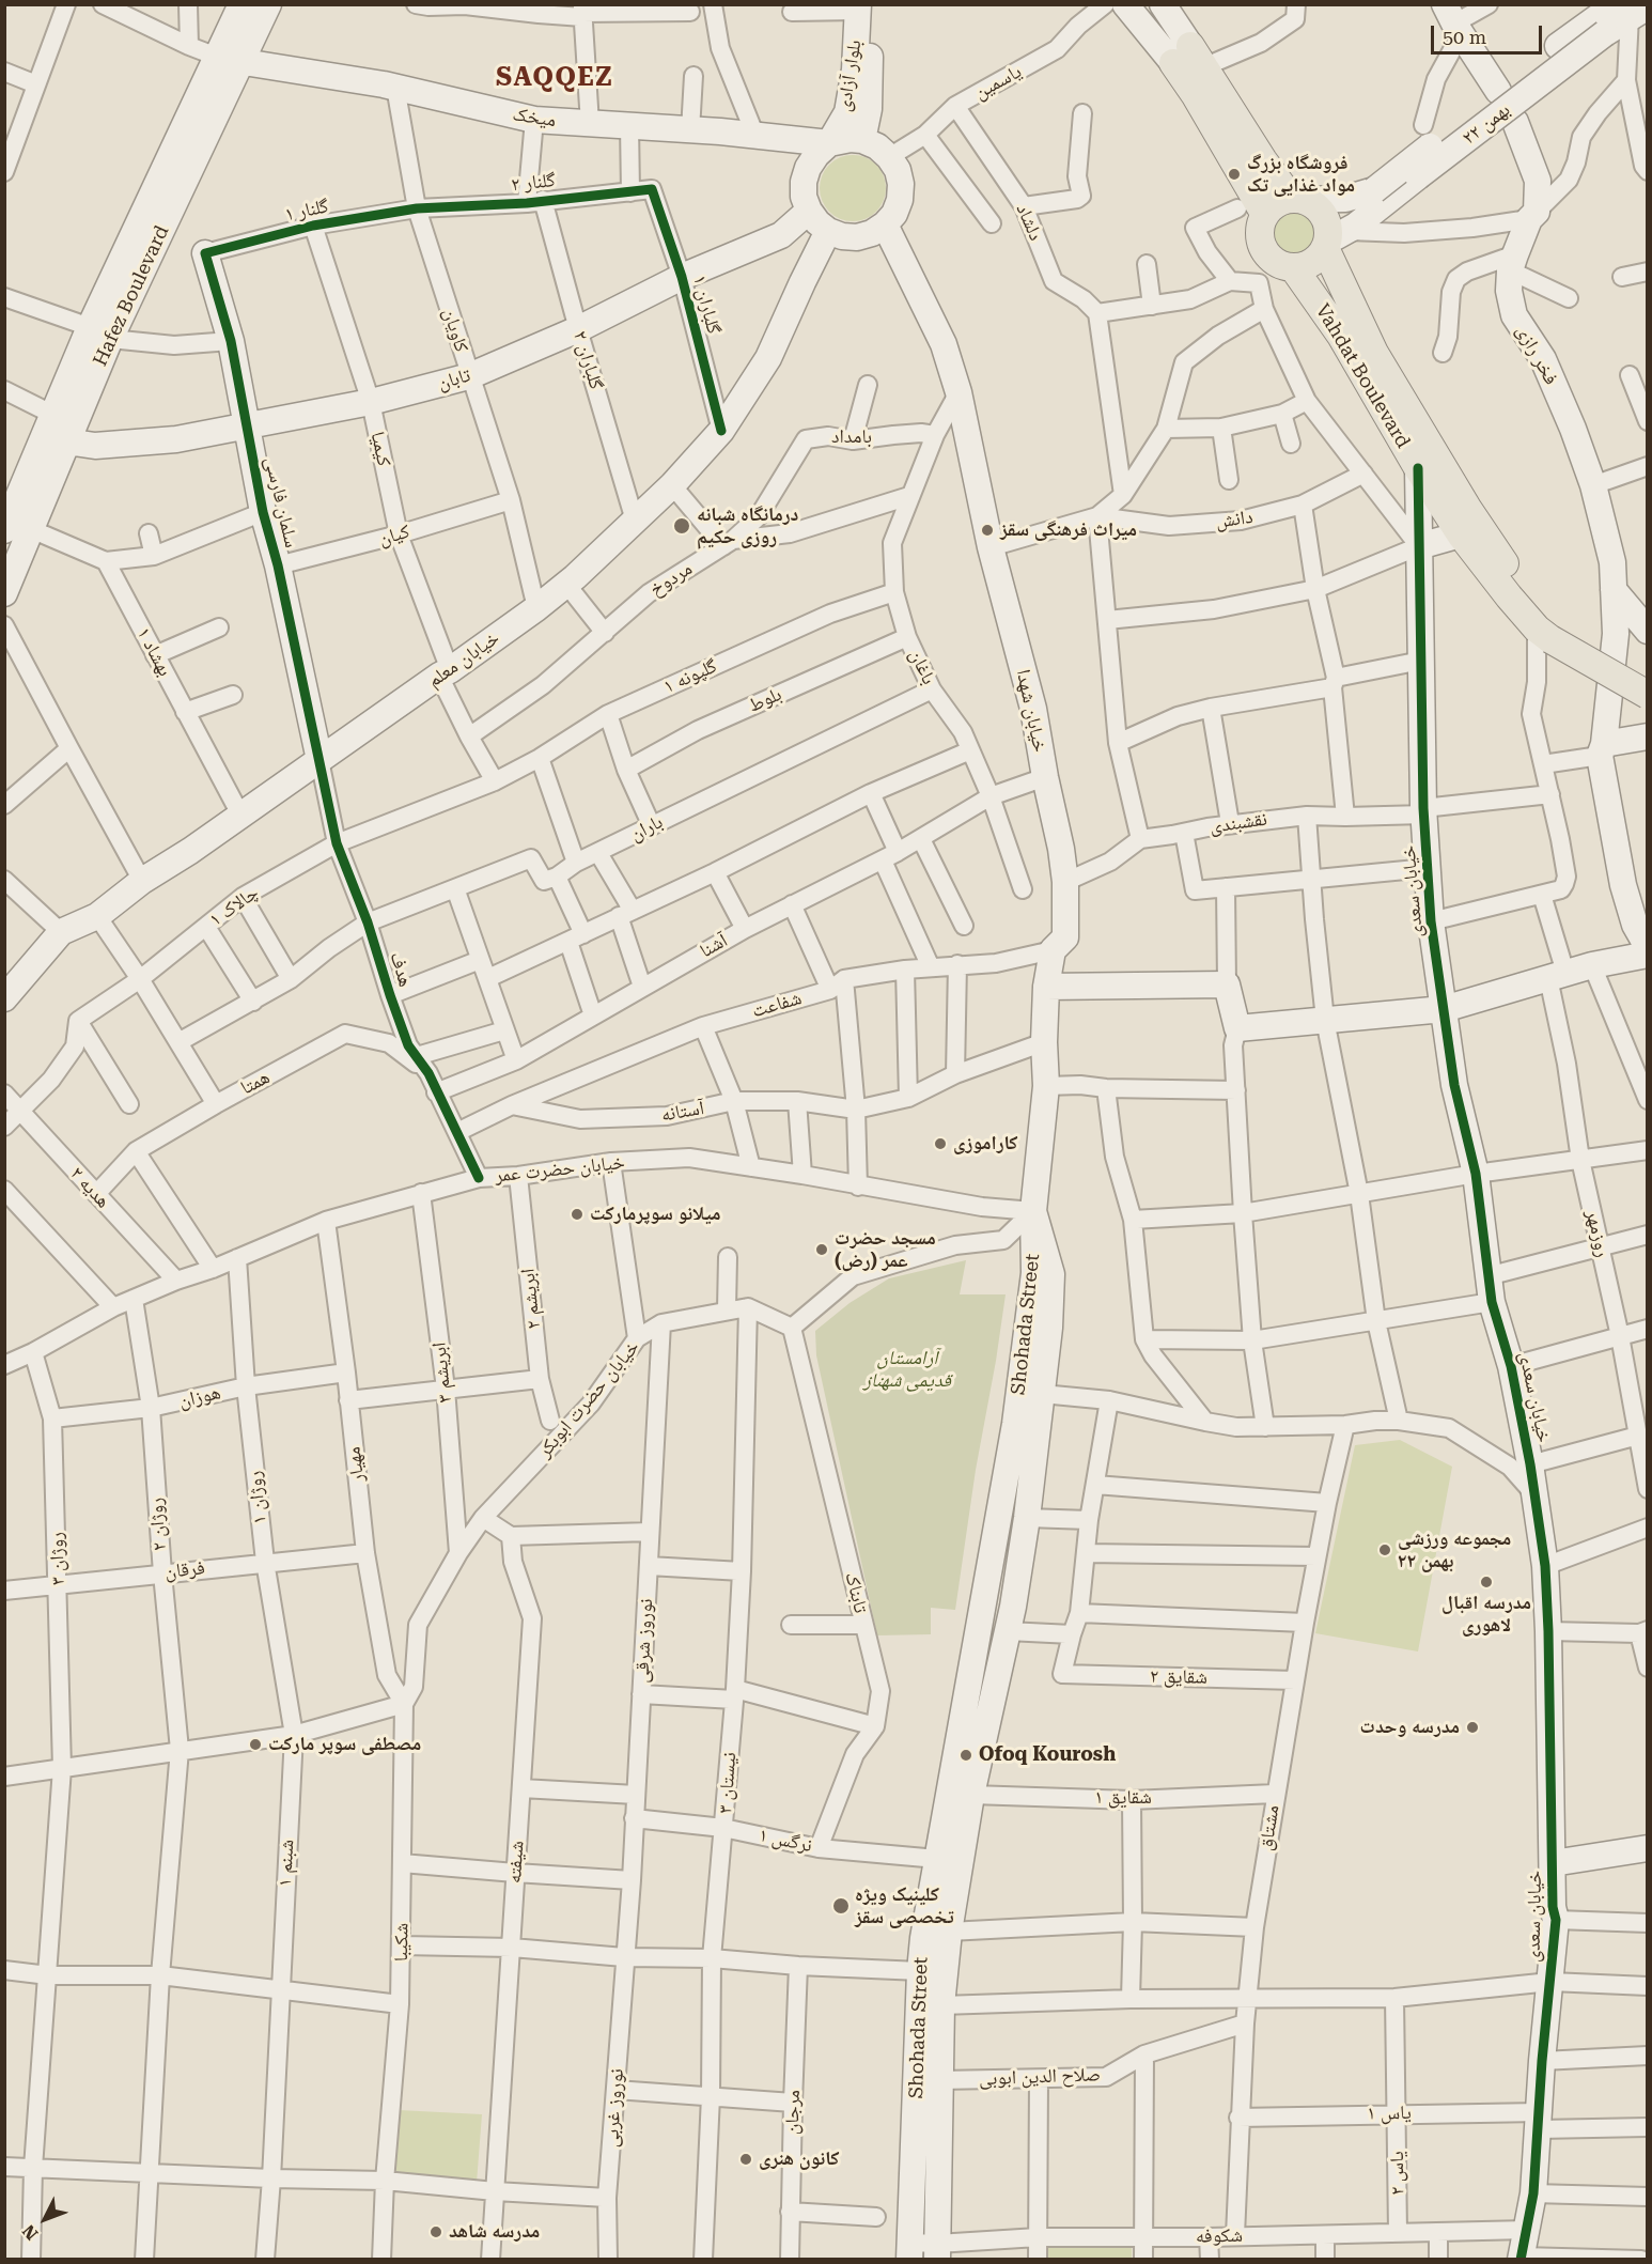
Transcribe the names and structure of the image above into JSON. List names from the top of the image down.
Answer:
{
  "streets": {
    "main road": ["Vahdat Boulevard"],
    "street": [
      "بلوار آزادی",
      "یاسمین",
      "میخک",
      "۲۲ بهمن",
      "گلنار ۲",
      "گلنار ۱",
      "دلشاد",
      "Hafez Boulevard",
      "گلباران ۱",
      "کاویان",
      "فخر رازی",
      "گلباران ۲",
      "تابان",
      "بامداد",
      "کیمیا",
      "سلمان فارسی",
      "دانش",
      "کیان",
      "مردوخ",
      "بهشاد ۱",
      "خیابان معلم",
      "باغان",
      "گلپونه ۱",
      "بلوط",
      "خیابان شهدا",
      "نقشبندی",
      "باران",
      "خیابان سعدی",
      "چالاک ۱",
      "آشنا",
      "هدف",
      "شفاعت",
      "همتا",
      "آستانه",
      "خیابان حضرت عمر",
      "هدیه ۲",
      "روزمهر",
      "ابریشم ۲",
      "Shohada Street",
      "ابریشم ۳",
      "هوزان",
      "خیابان حضرت ابوبکر",
      "مهیار",
      "روژان ۱",
      "روژان ۲",
      "روژان ۳",
      "فرقان",
      "تابناک",
      "نوروز شرقی",
      "شقایق ۲",
      "نیستان ۳",
      "شقایق ۱",
      "مشتاق",
      "نرگس ۱",
      "شیفته",
      "شبنم ۱",
      "شکیبا",
      "صلاح الدین ابوبی",
      "نوروز غربی",
      "مرجان",
      "یاس ۱",
      "یاس ۲",
      "شکوفه"
    ]
  },
  "crossings": [
    ["بلوار آزادی", "یاسمین"],
    ["بلوار آزادی", "میخک"],
    ["بلوار آزادی", "تابان"],
    ["بلوار آزادی", "خیابان معلم"],
    ["بلوار آزادی", "خیابان شهدا"],
    ["یاسمین", "میخک"],
    ["یاسمین", "دلشاد"],
    ["یاسمین", "تابان"],
    ["یاسمین", "خیابان معلم"],
    ["یاسمین", "خیابان شهدا"],
    ["میخک", "Hafez Boulevard"],
    ["میخک", "کاویان"],
    ["میخک", "تابان"],
    ["میخک", "خیابان معلم"],
    ["میخک", "خیابان شهدا"],
    ["۲۲ بهمن", "Vahdat Boulevard"],
    ["گلنار ۲", "گلنار ۱"],
    ["گلنار ۲", "گلباران ۱"],
    ["گلنار ۲", "کاویان"],
    ["گلنار ۲", "گلباران ۲"],
    ["گلنار ۱", "کاویان"],
    ["گلنار ۱", "کیمیا"],
    ["گلنار ۱", "سلمان فارسی"],
    ["Hafez Boulevard", "تابان"],
    ["گلباران ۱", "تابان"],
    ["گلباران ۱", "خیابان معلم"],
    ["کاویان", "تابان"],
    ["کاویان", "کیان"],
    ["کاویان", "خیابان معلم"],
    ["گلباران ۲", "تابان"],
    ["گلباران ۲", "خیابان معلم"],
    ["Vahdat Boulevard", "خیابان سعدی"],
    ["تابان", "کیمیا"],
    ["تابان", "سلمان فارسی"],
    ["تابان", "خیابان معلم"],
    ["تابان", "خیابان شهدا"],
    ["بامداد", "مردوخ"],
    ["بامداد", "باغان"],
    ["کیمیا", "کیان"],
    ["کیمیا", "مردوخ"],
    ["کیمیا", "خیابان معلم"],
    ["کیمیا", "گلپونه ۱"],
    ["کیمیا", "چالاک ۱"],
    ["سلمان فارسی", "کیان"],
    ["سلمان فارسی", "خیابان معلم"],
    ["سلمان فارسی", "هدف"],
    ["مردوخ", "باغان"],
    ["بهشاد ۱", "خیابان معلم"],
    ["خیابان معلم", "خیابان شهدا"],
    ["خیابان معلم", "هدف"],
    ["باغان", "گلپونه ۱"],
    ["باغان", "بلوط"],
    ["باغان", "باران"],
    ["باغان", "آشنا"],
    ["گلپونه ۱", "چالاک ۱"],
    ["خیابان شهدا", "نقشبندی"],
    ["خیابان شهدا", "آشنا"],
    ["خیابان شهدا", "شفاعت"],
    ["خیابان شهدا", "خیابان حضرت عمر"],
    ["خیابان شهدا", "Shohada Street"],
    ["نقشبندی", "خیابان سعدی"],
    ["خیابان سعدی", "یاس ۱"],
    ["خیابان سعدی", "شکوفه"],
    ["چالاک ۱", "هدف"],
    ["آشنا", "هدف"],
    ["هدف", "شفاعت"],
    ["هدف", "همتا"],
    ["هدف", "خیابان حضرت عمر"],
    ["شفاعت", "آستانه"],
    ["همتا", "هدیه ۲"],
    ["خیابان حضرت عمر", "هدیه ۲"],
    ["خیابان حضرت عمر", "ابریشم ۲"],
    ["خیابان حضرت عمر", "Shohada Street"],
    ["خیابان حضرت عمر", "ابریشم ۳"],
    ["خیابان حضرت عمر", "مهیار"],
    ["خیابان حضرت عمر", "روژان ۱"],
    ["خیابان حضرت عمر", "روژان ۲"],
    ["خیابان حضرت عمر", "روژان ۳"],
    ["Shohada Street", "شقایق ۱"],
    ["Shohada Street", "نرگس ۱"],
    ["Shohada Street", "صلاح الدین ابوبی"],
    ["Shohada Street", "شکوفه"],
    ["ابریشم ۳", "خیابان حضرت ابوبکر"],
    ["هوزان", "مهیار"],
    ["هوزان", "روژان ۱"],
    ["هوزان", "روژان ۲"],
    ["هوزان", "روژان ۳"],
    ["خیابان حضرت ابوبکر", "مهیار"],
    ["خیابان حضرت ابوبکر", "نوروز شرقی"],
    ["خیابان حضرت ابوبکر", "نیستان ۳"],
    ["خیابان حضرت ابوبکر", "شکیبا"],
    ["مهیار", "فرقان"],
    ["مهیار", "شکیبا"],
    ["روژان ۱", "فرقان"],
    ["روژان ۱", "شبنم ۱"],
    ["روژان ۲", "فرقان"],
    ["روژان ۳", "فرقان"],
    ["تابناک", "نرگس ۱"],
    ["نوروز شرقی", "نرگس ۱"],
    ["نوروز شرقی", "نوروز غربی"],
    ["شقایق ۲", "مشتاق"],
    ["نیستان ۳", "نرگس ۱"],
    ["شقایق ۱", "مشتاق"],
    ["مشتاق", "صلاح الدین ابوبی"],
    ["مشتاق", "یاس ۱"],
    ["مشتاق", "شکوفه"],
    ["یاس ۱", "یاس ۲"],
    ["یاس ۲", "شکوفه"]
  ],
  "districts": ["SAQQEZ"],
  "parks": ["آرامستان قدیمی شهناز"],
  "places": [
    "فروشگاه بزرگ مواد غذایی تک",
    "درمانگاه شبانه روزی حکیم",
    "میراث فرهنگی سقز",
    "کاراموزی",
    "میلانو سوپرمارکت",
    "مسجد حضرت عمر (رض)",
    "مجموعه ورزشی ۲۲ بهمن",
    "مدرسه اقبال لاهوری",
    "مدرسه وحدت",
    "مصطفی سوپر مارکت",
    "Ofoq Kourosh",
    "کلینیک ویژه تخصصی سقز",
    "کانون هنری",
    "مدرسه شاهد"
  ],
  "scale_bar": "50 m",
  "north": "bottom left"
}
